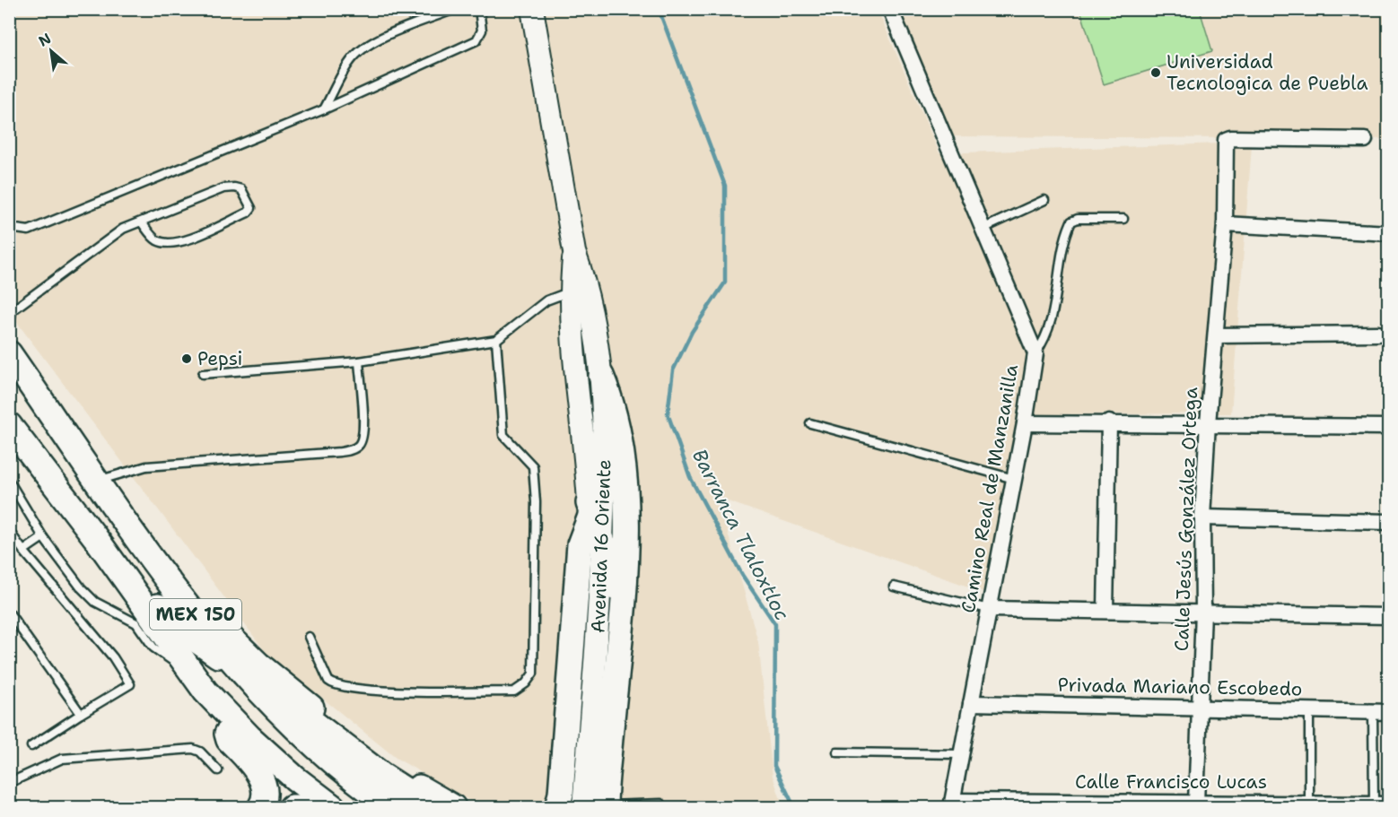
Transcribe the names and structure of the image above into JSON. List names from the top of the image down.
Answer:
{
  "streets": {
    "main road": ["Avenida 16 Oriente", "MEX 150"],
    "street": [
      "Camino Real de Manzanilla",
      "Calle Jesús González Ortega",
      "Privada Mariano Escobedo",
      "Calle Francisco Lucas"
    ]
  },
  "crossings": [
    ["Camino Real de Manzanilla", "Privada Mariano Escobedo"],
    ["Camino Real de Manzanilla", "Calle Francisco Lucas"],
    ["Calle Jesús González Ortega", "Privada Mariano Escobedo"],
    ["Calle Jesús González Ortega", "Calle Francisco Lucas"]
  ],
  "water": ["Barranca Tlaloxtloc"],
  "places": ["Universidad Tecnologica de Puebla", "Pepsi"],
  "north": "top left"
}
